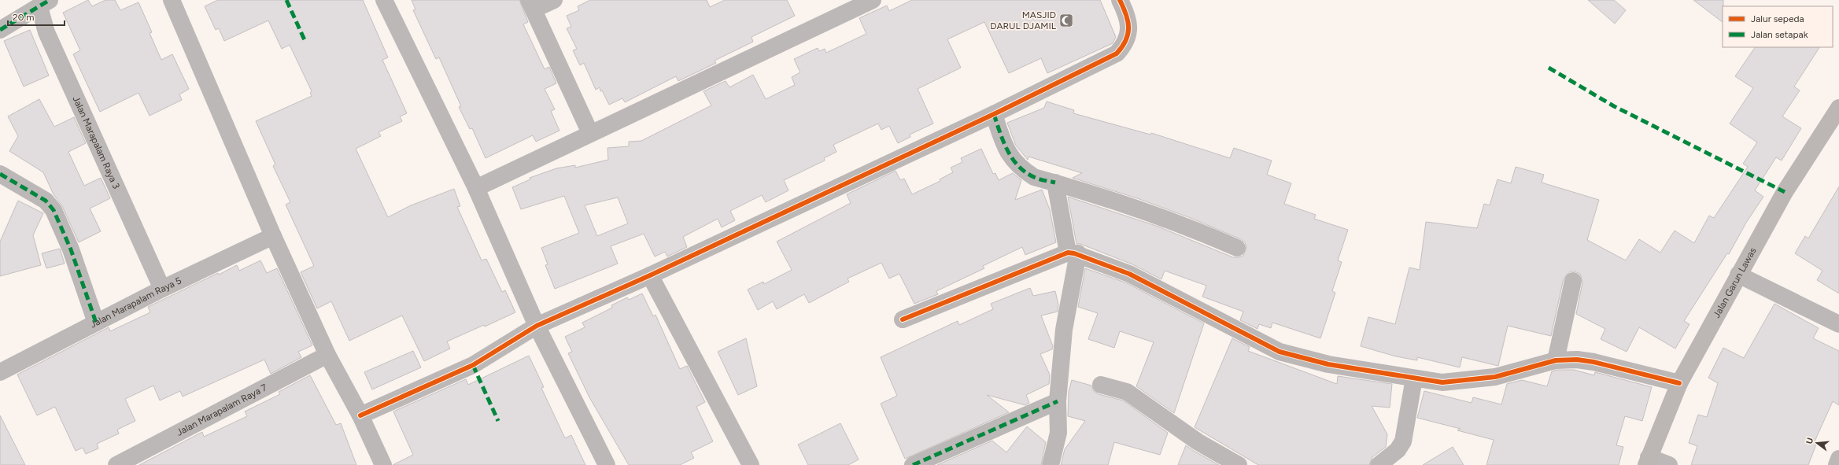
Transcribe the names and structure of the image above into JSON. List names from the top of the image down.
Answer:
{
  "streets": {
    "main road": ["Jalan Garun Lawas"],
    "street": ["Jalan Marapalam Raya 3", "Jalan Marapalam Raya 5", "Jalan Marapalam Raya 7"]
  },
  "crossings": [
    ["Jalan Marapalam Raya 3", "Jalan Marapalam Raya 5"]
  ],
  "places": {
    "mosque": ["MASJID DARUL DJAMIL"]
  },
  "legend": ["Jalur sepeda", "Jalan setapak"],
  "scale_bar": "20 m",
  "north": "left"
}
